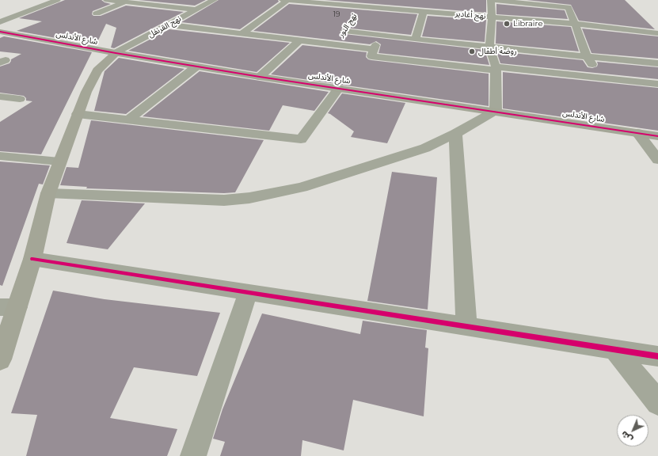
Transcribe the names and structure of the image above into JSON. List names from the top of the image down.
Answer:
{
  "streets": {
    "street": [
      "نهج أغادير",
      "نهج النور",
      "نهج القرنفل",
      "شارع الأندلس"
    ]
  },
  "crossings": [
    ["نهج أغادير", "نهج النور"],
    ["نهج القرنفل", "شارع الأندلس"]
  ],
  "places": ["Libraire", "روضة أطفال"],
  "house_numbers": ["19"],
  "north": "bottom left"
}
